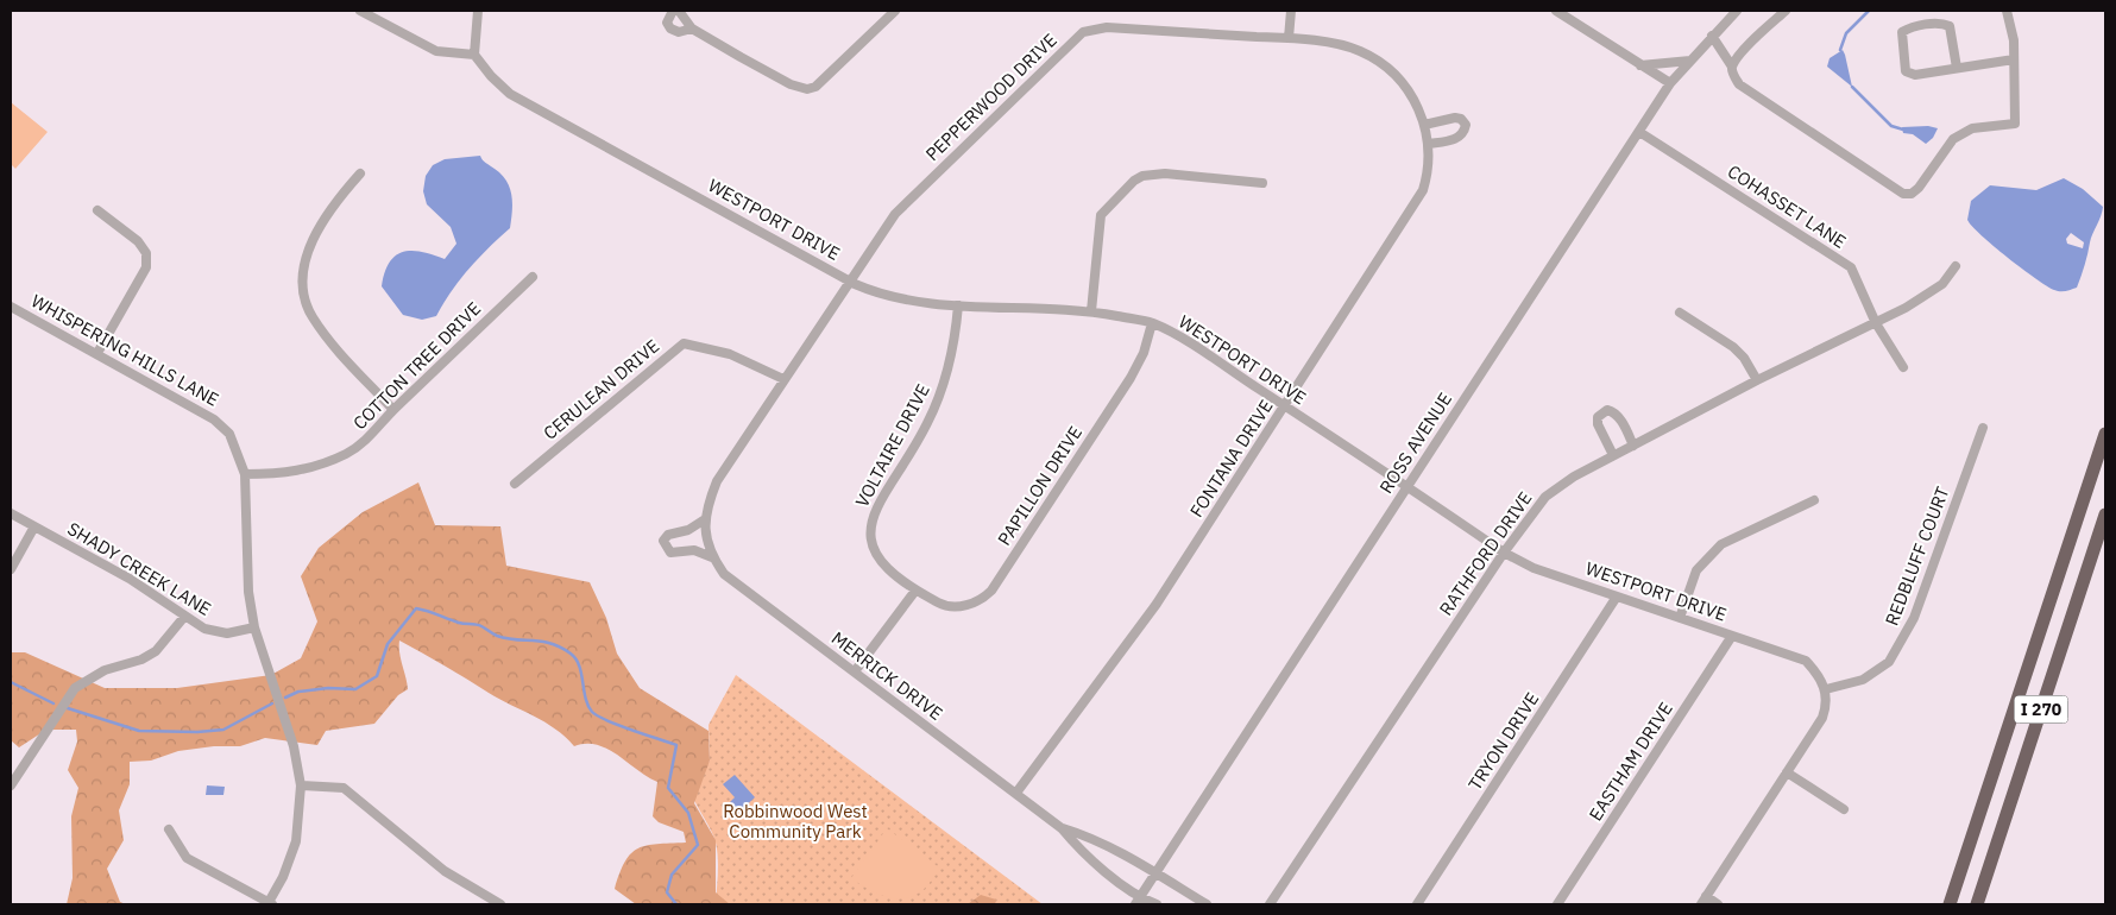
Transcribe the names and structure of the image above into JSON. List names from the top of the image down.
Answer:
{
  "streets": {
    "highway": ["I 270"],
    "street": [
      "PEPPERWOOD DRIVE",
      "COHASSET LANE",
      "WESTPORT DRIVE",
      "WHISPERING HILLS LANE",
      "COTTON TREE DRIVE",
      "CERULEAN DRIVE",
      "ROSS AVENUE",
      "VOLTAIRE DRIVE",
      "FONTANA DRIVE",
      "PAPILLON DRIVE",
      "RATHFORD DRIVE",
      "REDBLUFF COURT",
      "SHADY CREEK LANE",
      "MERRICK DRIVE",
      "TRYON DRIVE",
      "EASTHAM DRIVE"
    ]
  },
  "crossings": [
    ["PEPPERWOOD DRIVE", "WESTPORT DRIVE"],
    ["PEPPERWOOD DRIVE", "CERULEAN DRIVE"],
    ["PEPPERWOOD DRIVE", "FONTANA DRIVE"],
    ["PEPPERWOOD DRIVE", "MERRICK DRIVE"],
    ["COHASSET LANE", "ROSS AVENUE"],
    ["COHASSET LANE", "RATHFORD DRIVE"],
    ["WESTPORT DRIVE", "ROSS AVENUE"],
    ["WESTPORT DRIVE", "VOLTAIRE DRIVE"],
    ["WESTPORT DRIVE", "FONTANA DRIVE"],
    ["WESTPORT DRIVE", "PAPILLON DRIVE"],
    ["WESTPORT DRIVE", "RATHFORD DRIVE"],
    ["WESTPORT DRIVE", "REDBLUFF COURT"],
    ["WESTPORT DRIVE", "TRYON DRIVE"],
    ["WESTPORT DRIVE", "EASTHAM DRIVE"],
    ["WHISPERING HILLS LANE", "COTTON TREE DRIVE"],
    ["WHISPERING HILLS LANE", "SHADY CREEK LANE"],
    ["ROSS AVENUE", "MERRICK DRIVE"],
    ["VOLTAIRE DRIVE", "PAPILLON DRIVE"],
    ["FONTANA DRIVE", "MERRICK DRIVE"]
  ],
  "parks": ["Robbinwood West Community Park"]
}
